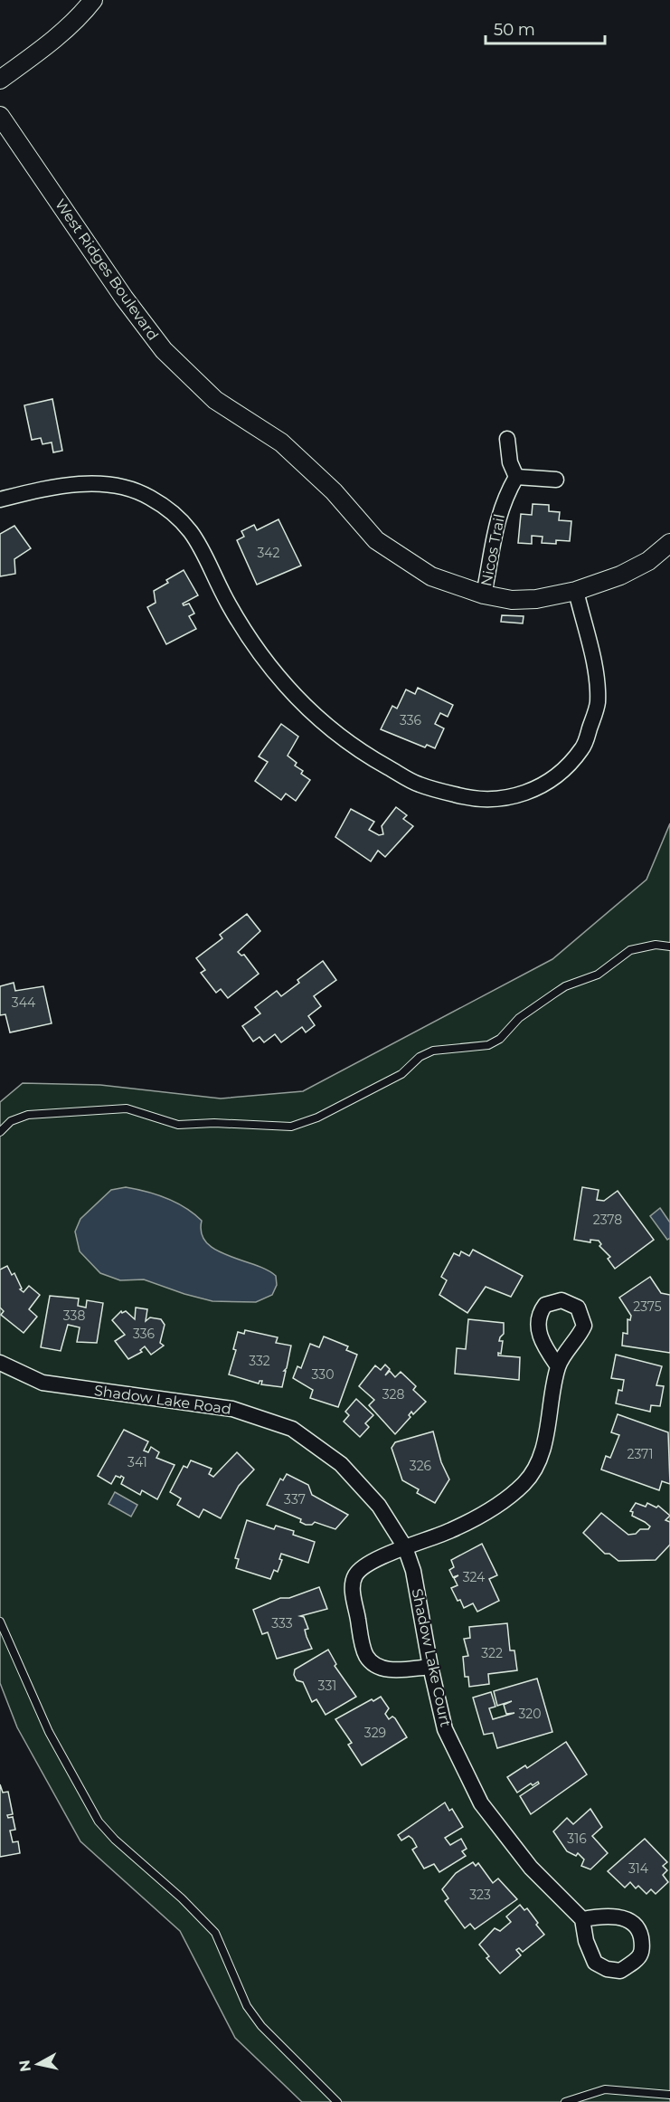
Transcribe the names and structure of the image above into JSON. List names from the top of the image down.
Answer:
{
  "streets": {
    "street": [
      "West Ridges Boulevard",
      "Nicos Trail",
      "Shadow Lake Road",
      "Shadow Lake Court"
    ]
  },
  "crossings": [
    ["West Ridges Boulevard", "Nicos Trail"],
    ["Shadow Lake Road", "Shadow Lake Court"]
  ],
  "house_numbers": [
    "342",
    "336",
    "344",
    "2378",
    "2375",
    "338",
    "336",
    "332",
    "330",
    "328",
    "2371",
    "341",
    "326",
    "337",
    "324",
    "333",
    "322",
    "331",
    "320",
    "329",
    "316",
    "314",
    "323"
  ],
  "scale_bar": "50 m",
  "north": "left"
}
